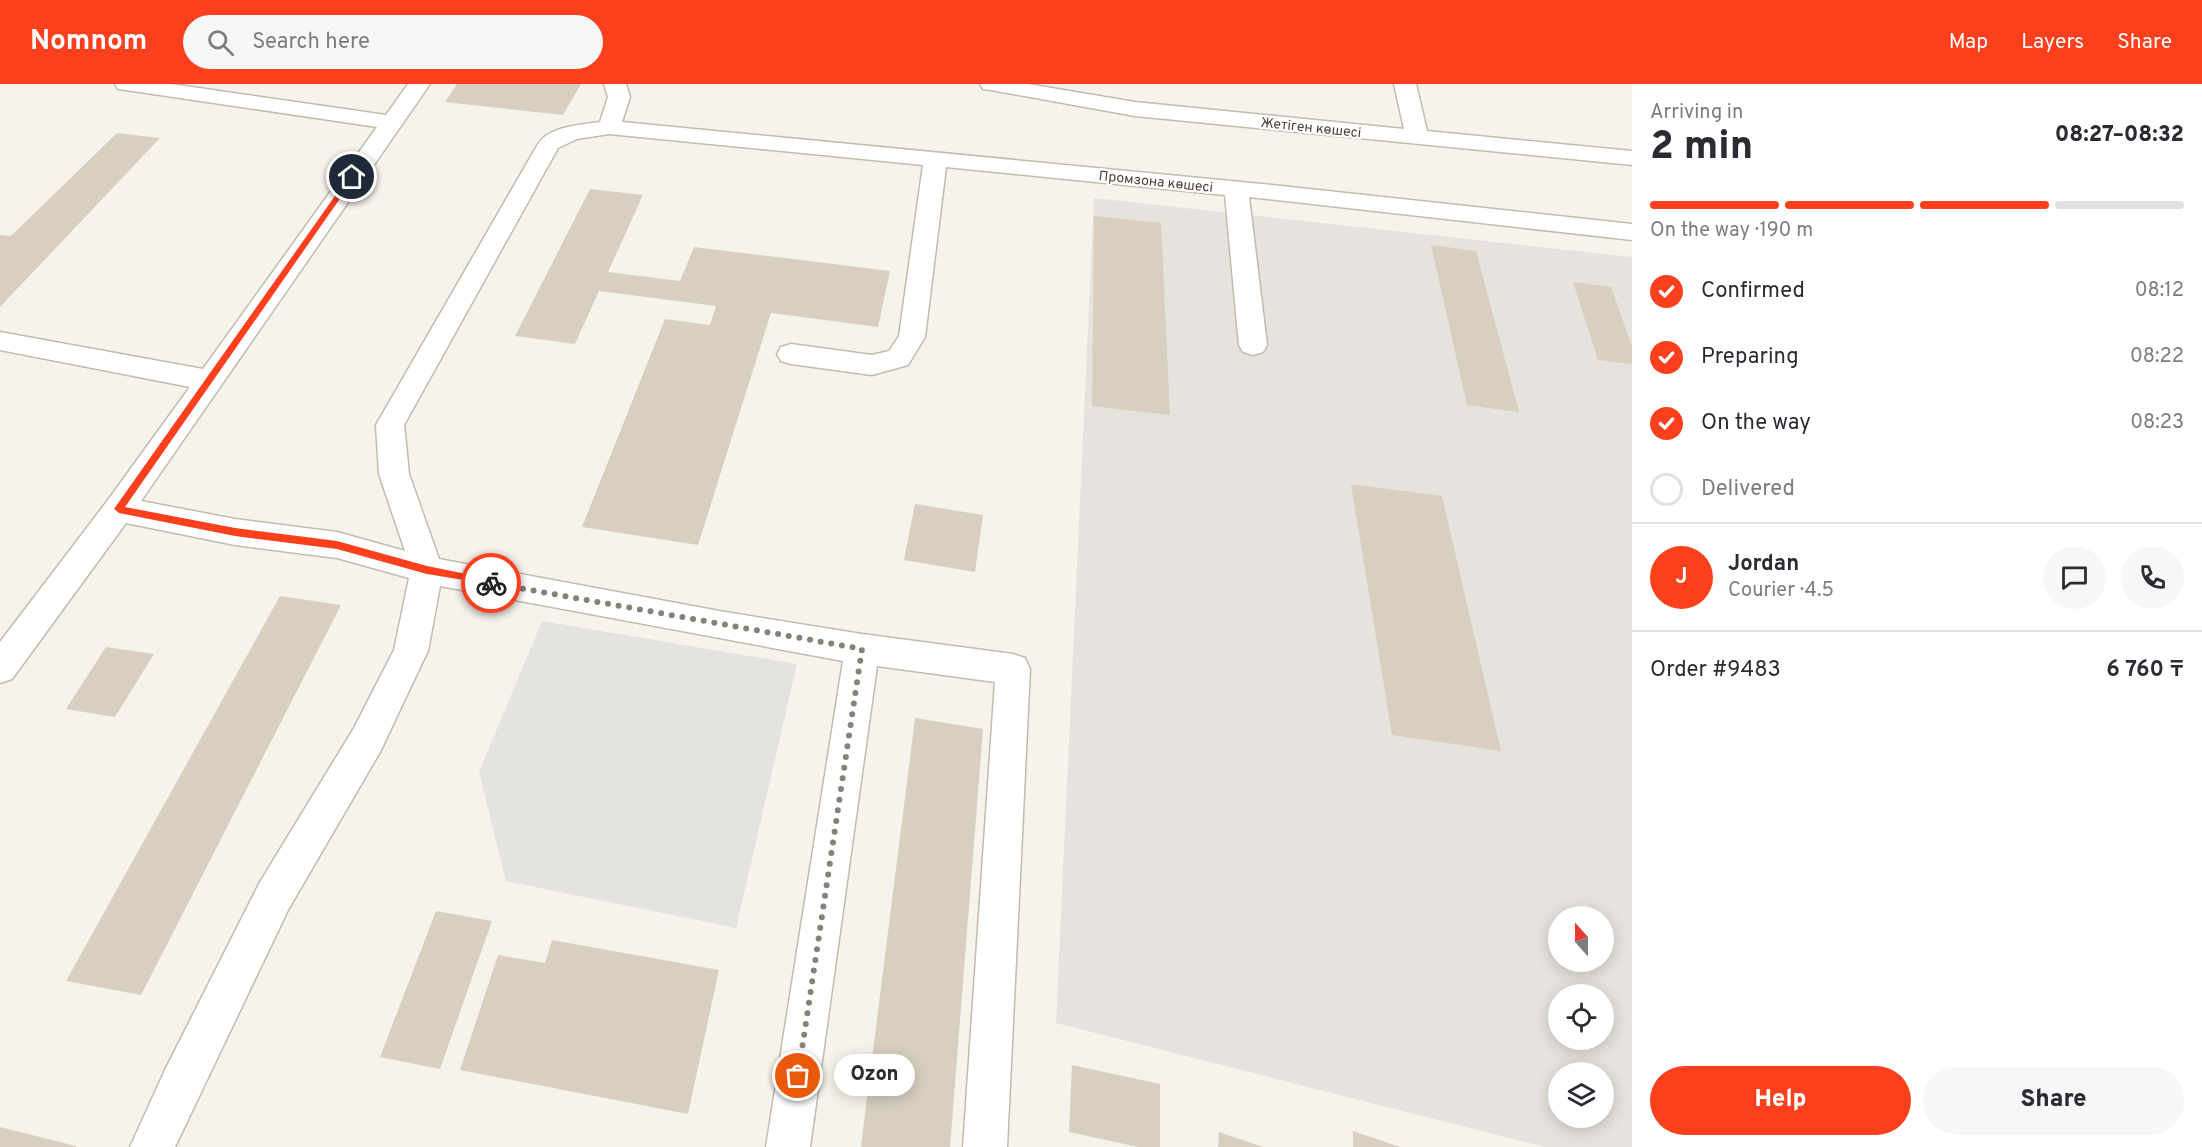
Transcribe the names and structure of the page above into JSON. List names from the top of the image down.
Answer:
{
  "streets": {
    "street": ["Жетіген көшесі", "Промзона көшесі"]
  },
  "places": ["Ozon"],
  "north": "top",
  "page": {
    "header": "Nomnom",
    "search": "Search here",
    "nav": ["Map", "Layers", "Share"],
    "heading": ["2 min", "Arriving in", "08:27–08:32"],
    "panel": [
      "Jordan",
      "Courier · 4.5",
      "Order #9483",
      "6 760 ₸"
    ],
    "bar": "On the way · 190 m",
    "list": [
      ["Confirmed", "08:12"],
      ["Preparing", "08:22"],
      ["On the way", "08:23"],
      "Delivered"
    ],
    "round": "J",
    "bubble": "Ozon",
    "buttons": ["Help", "Share"]
  }
}
